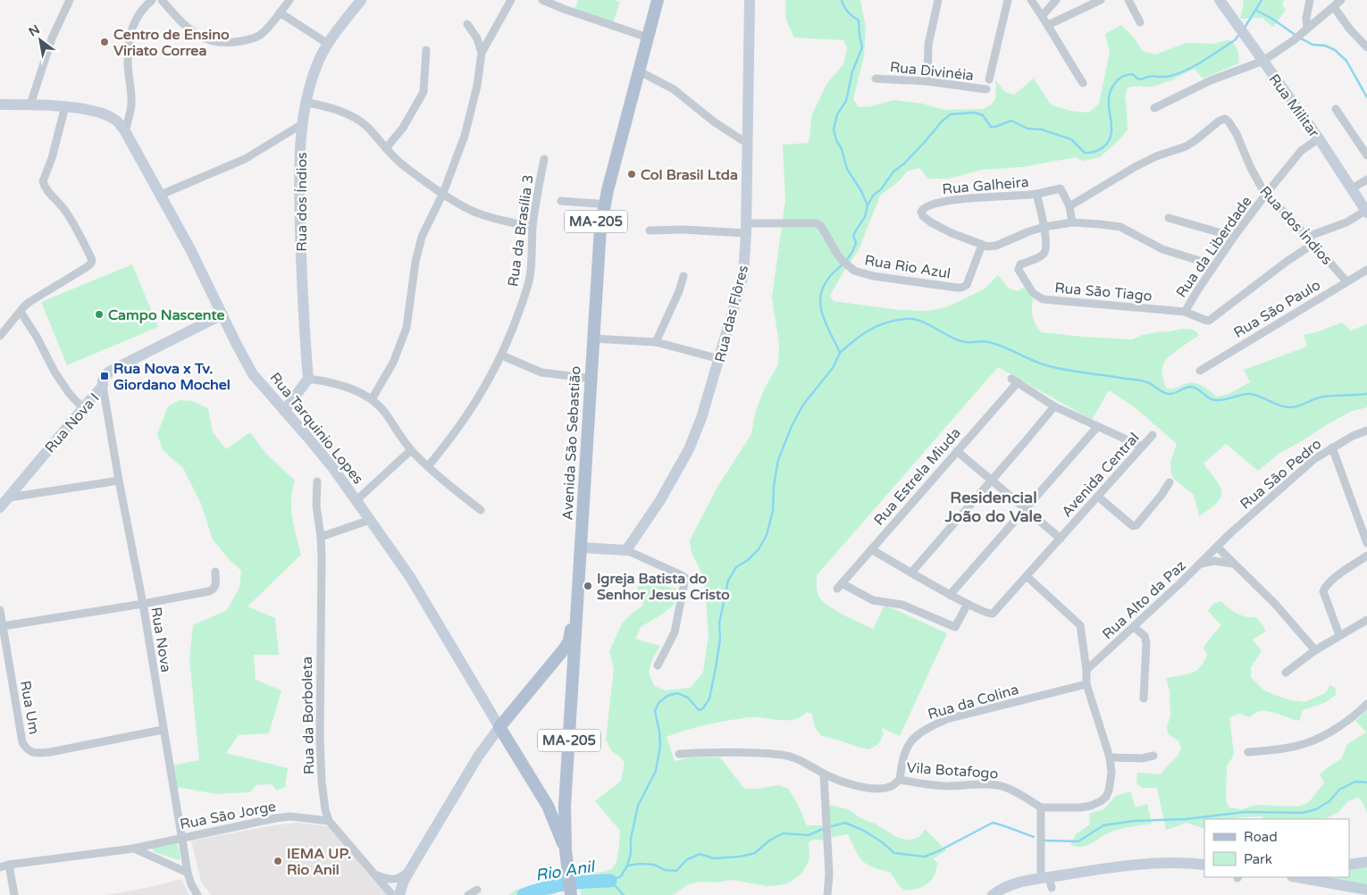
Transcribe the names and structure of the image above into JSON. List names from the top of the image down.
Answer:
{
  "streets": {
    "main road": ["MA-205", "Rua Tarquinio Lopes", "Avenida São Sebastião"],
    "street": [
      "Rua Divinéia",
      "Rua Militar",
      "Rua Galheira",
      "Rua dos Índios",
      "Rua da Brasília 3",
      "Rua da Liberdade",
      "Rua Rio Azul",
      "Rua São Tiago",
      "Rua São Paulo",
      "Rua das Flôres",
      "Rua Nova I",
      "Rua São Pedro",
      "Avenida Central",
      "Rua Estrela Miuda",
      "Rua Alto da Paz",
      "Rua Nova",
      "Rua da Colina",
      "Rua Um",
      "Rua da Borboleta",
      "Vila Botafogo",
      "Rua São Jorge"
    ]
  },
  "crossings": [
    ["Rua Militar", "Rua da Liberdade"],
    ["Rua Galheira", "Rua dos Índios"],
    ["Rua Galheira", "Rua Rio Azul"],
    ["Rua dos Índios", "Rua da Liberdade"],
    ["Rua dos Índios", "Rua São Tiago"],
    ["Rua dos Índios", "Rua São Paulo"],
    ["Rua da Liberdade", "Rua São Tiago"],
    ["Rua Rio Azul", "Rua das Flôres"],
    ["Rua Nova I", "Rua Tarquinio Lopes"],
    ["Rua Nova I", "Rua Nova"],
    ["Rua Tarquinio Lopes", "Avenida São Sebastião"],
    ["Rua São Pedro", "Rua Alto da Paz"],
    ["Avenida Central", "Rua Estrela Miuda"],
    ["Avenida Central", "Rua Alto da Paz"],
    ["Rua Alto da Paz", "Rua da Colina"],
    ["Rua Alto da Paz", "Vila Botafogo"],
    ["Rua Nova", "Rua Um"],
    ["Rua Nova", "Rua São Jorge"],
    ["Rua da Colina", "Vila Botafogo"],
    ["Rua da Borboleta", "Rua São Jorge"]
  ],
  "districts": ["Residencial João do Vale"],
  "water": ["Rio Anil"],
  "places": {
    "other": [
      "Centro de Ensino Viriato Correa",
      "Col Brasil Ltda",
      "Campo Nascente",
      "Igreja Batista do Senhor Jesus Cristo",
      "IEMA UP. Rio Anil"
    ],
    "transit": ["Rua Nova x Tv. Giordano Mochel"]
  },
  "legend": ["Road", "Park"],
  "north": "top left"
}
